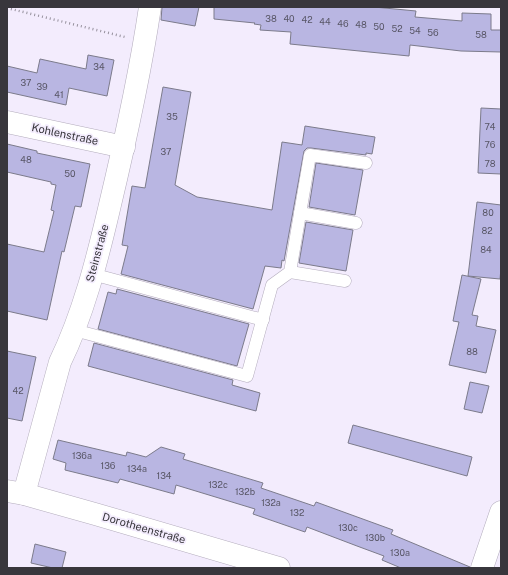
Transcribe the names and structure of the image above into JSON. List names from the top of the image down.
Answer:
{
  "streets": {
    "street": ["Kohlenstraße", "Steinstraße", "Dorotheenstraße"]
  },
  "crossings": [
    ["Kohlenstraße", "Steinstraße"],
    ["Steinstraße", "Dorotheenstraße"]
  ],
  "house_numbers": [
    "38",
    "40",
    "42",
    "44",
    "46",
    "48",
    "50",
    "52",
    "54",
    "56",
    "58",
    "34",
    "37",
    "39",
    "41",
    "35",
    "74",
    "76",
    "37",
    "48",
    "78",
    "50",
    "80",
    "82",
    "84",
    "88",
    "42",
    "136a",
    "136",
    "134a",
    "134",
    "132c",
    "132b",
    "132a",
    "132",
    "130c",
    "130b",
    "130a"
  ]
}
